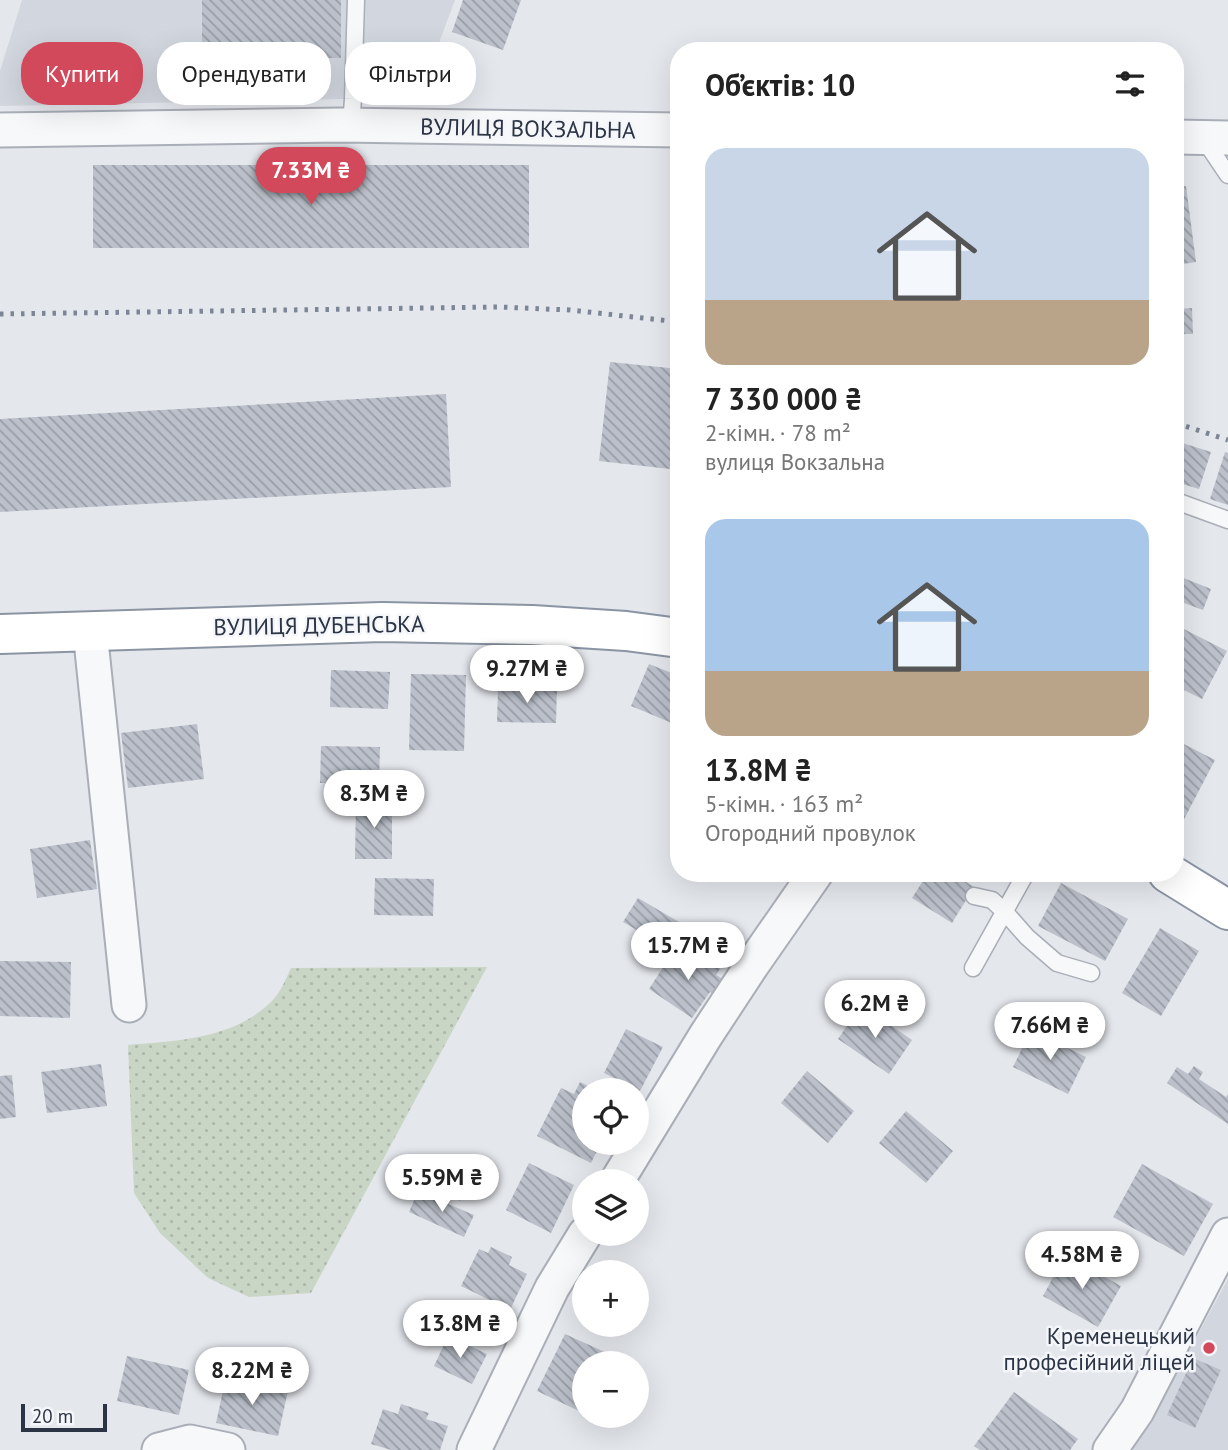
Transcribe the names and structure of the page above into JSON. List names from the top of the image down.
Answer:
{
  "streets": {
    "highway": ["ВУЛИЦЯ ДУБЕНСЬКА"],
    "street": ["ВУЛИЦЯ ВОКЗАЛЬНА"]
  },
  "places": ["Кременецький професійний ліцей"],
  "scale_bar": "20 m",
  "page": {
    "chip": ["Купити", "Орендувати", "Фільтри"],
    "heading": "Об’єктів: 10",
    "list": [
      {
        "name": "7 330 000 ₴",
        "note": "2-кімн. · 78 m² · вулиця Вокзальна"
      },
      {
        "name": "13.8M ₴",
        "note": "5-кімн. · 163 m² · Огородний провулок"
      }
    ],
    "price": [
      "7.33M ₴",
      "9.27M ₴",
      "8.3M ₴",
      "15.7M ₴",
      "6.2M ₴",
      "7.66M ₴",
      "5.59M ₴",
      "4.58M ₴",
      "13.8M ₴",
      "8.22M ₴"
    ],
    "map_buttons": ["+", "−"],
    "scale": "20 m"
  }
}
